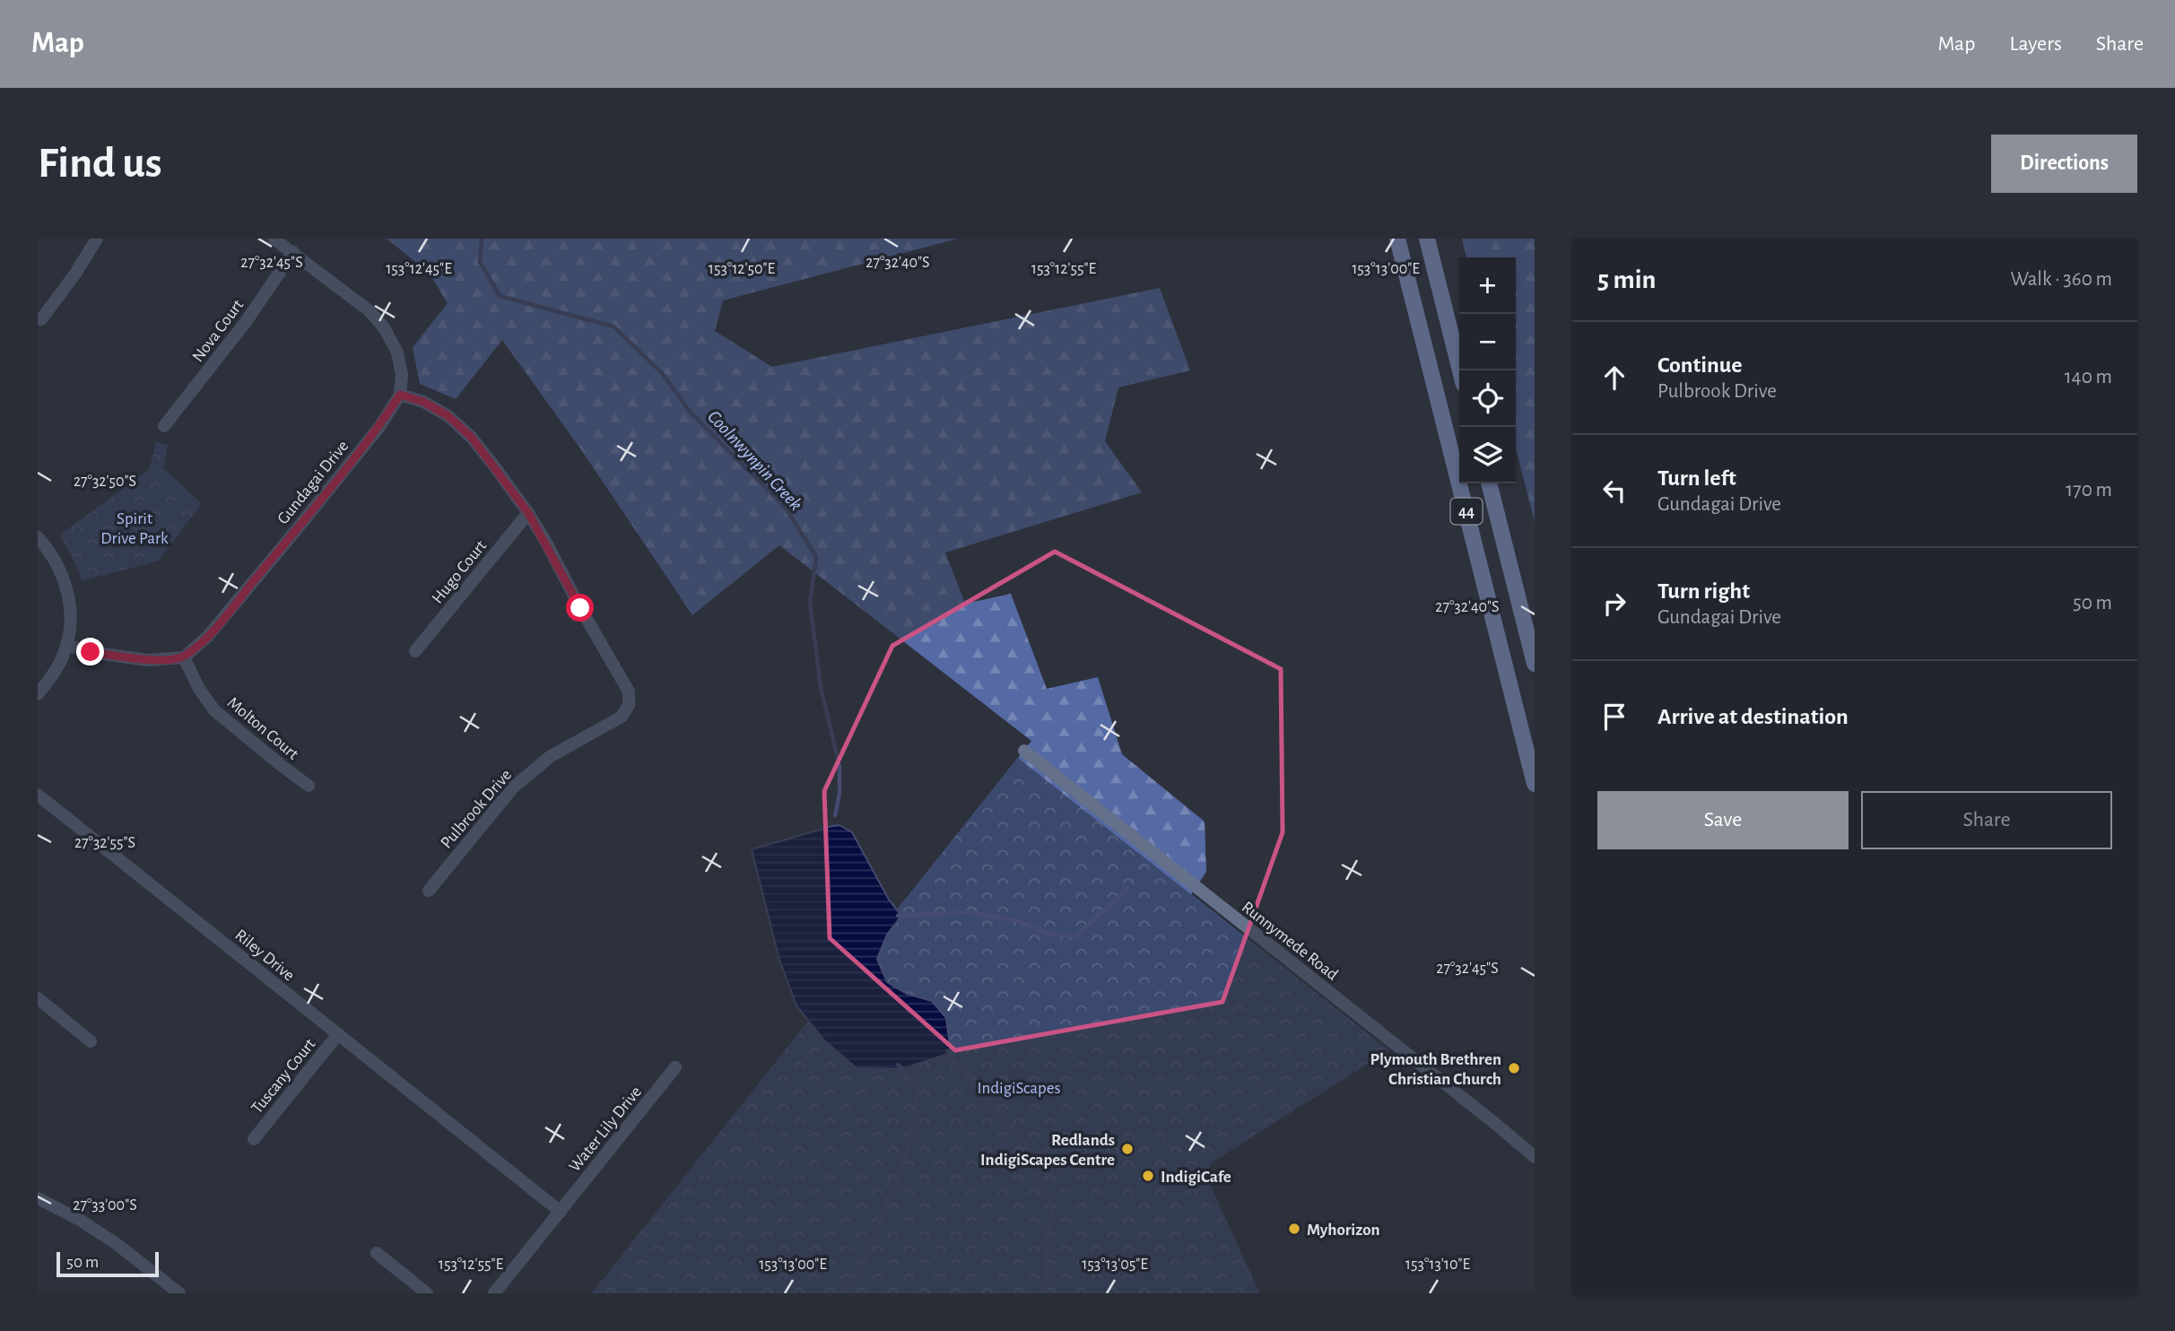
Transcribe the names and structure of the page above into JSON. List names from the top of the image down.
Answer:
{
  "streets": {
    "main road": ["44"],
    "street": [
      "Nova Court",
      "Gundagai Drive",
      "Hugo Court",
      "Molton Court",
      "Pulbrook Drive",
      "Runnymede Road",
      "Riley Drive",
      "Tuscany Court",
      "Water Lily Drive"
    ]
  },
  "crossings": [
    ["Gundagai Drive", "Molton Court"],
    ["Gundagai Drive", "Pulbrook Drive"],
    ["Hugo Court", "Pulbrook Drive"],
    ["Riley Drive", "Tuscany Court"],
    ["Riley Drive", "Water Lily Drive"]
  ],
  "water": ["Coolnwynpin Creek"],
  "parks": ["Spirit Drive Park", "IndigiScapes"],
  "places": [
    "Plymouth Brethren Christian Church",
    "Redlands IndigiScapes Centre",
    "IndigiCafe",
    "Myhorizon"
  ],
  "scale_bar": "50 m",
  "page": {
    "header": "Map",
    "nav": ["Map", "Layers", "Share"],
    "buttons": [
      "Directions",
      ["Save", "Share"]
    ],
    "title": "Find us",
    "heading": ["5 min", "Walk · 360 m"],
    "map_buttons": ["+", "−"],
    "list": [
      ["Continue", "Pulbrook Drive", "140 m"],
      ["Turn left", "Gundagai Drive", "170 m"],
      ["Turn right", "Gundagai Drive", "50 m"],
      "Arrive at destination"
    ],
    "scale": "50 m"
  },
  "coordinates": [
    "27°32'45\"S",
    "27°32'40\"S",
    "153°12'45\"E",
    "153°12'50\"E",
    "153°12'55\"E",
    "153°13'00\"E",
    "27°32'50\"S",
    "27°32'55\"S",
    "27°33'00\"S",
    "153°13'05\"E",
    "153°13'10\"E"
  ]
}
